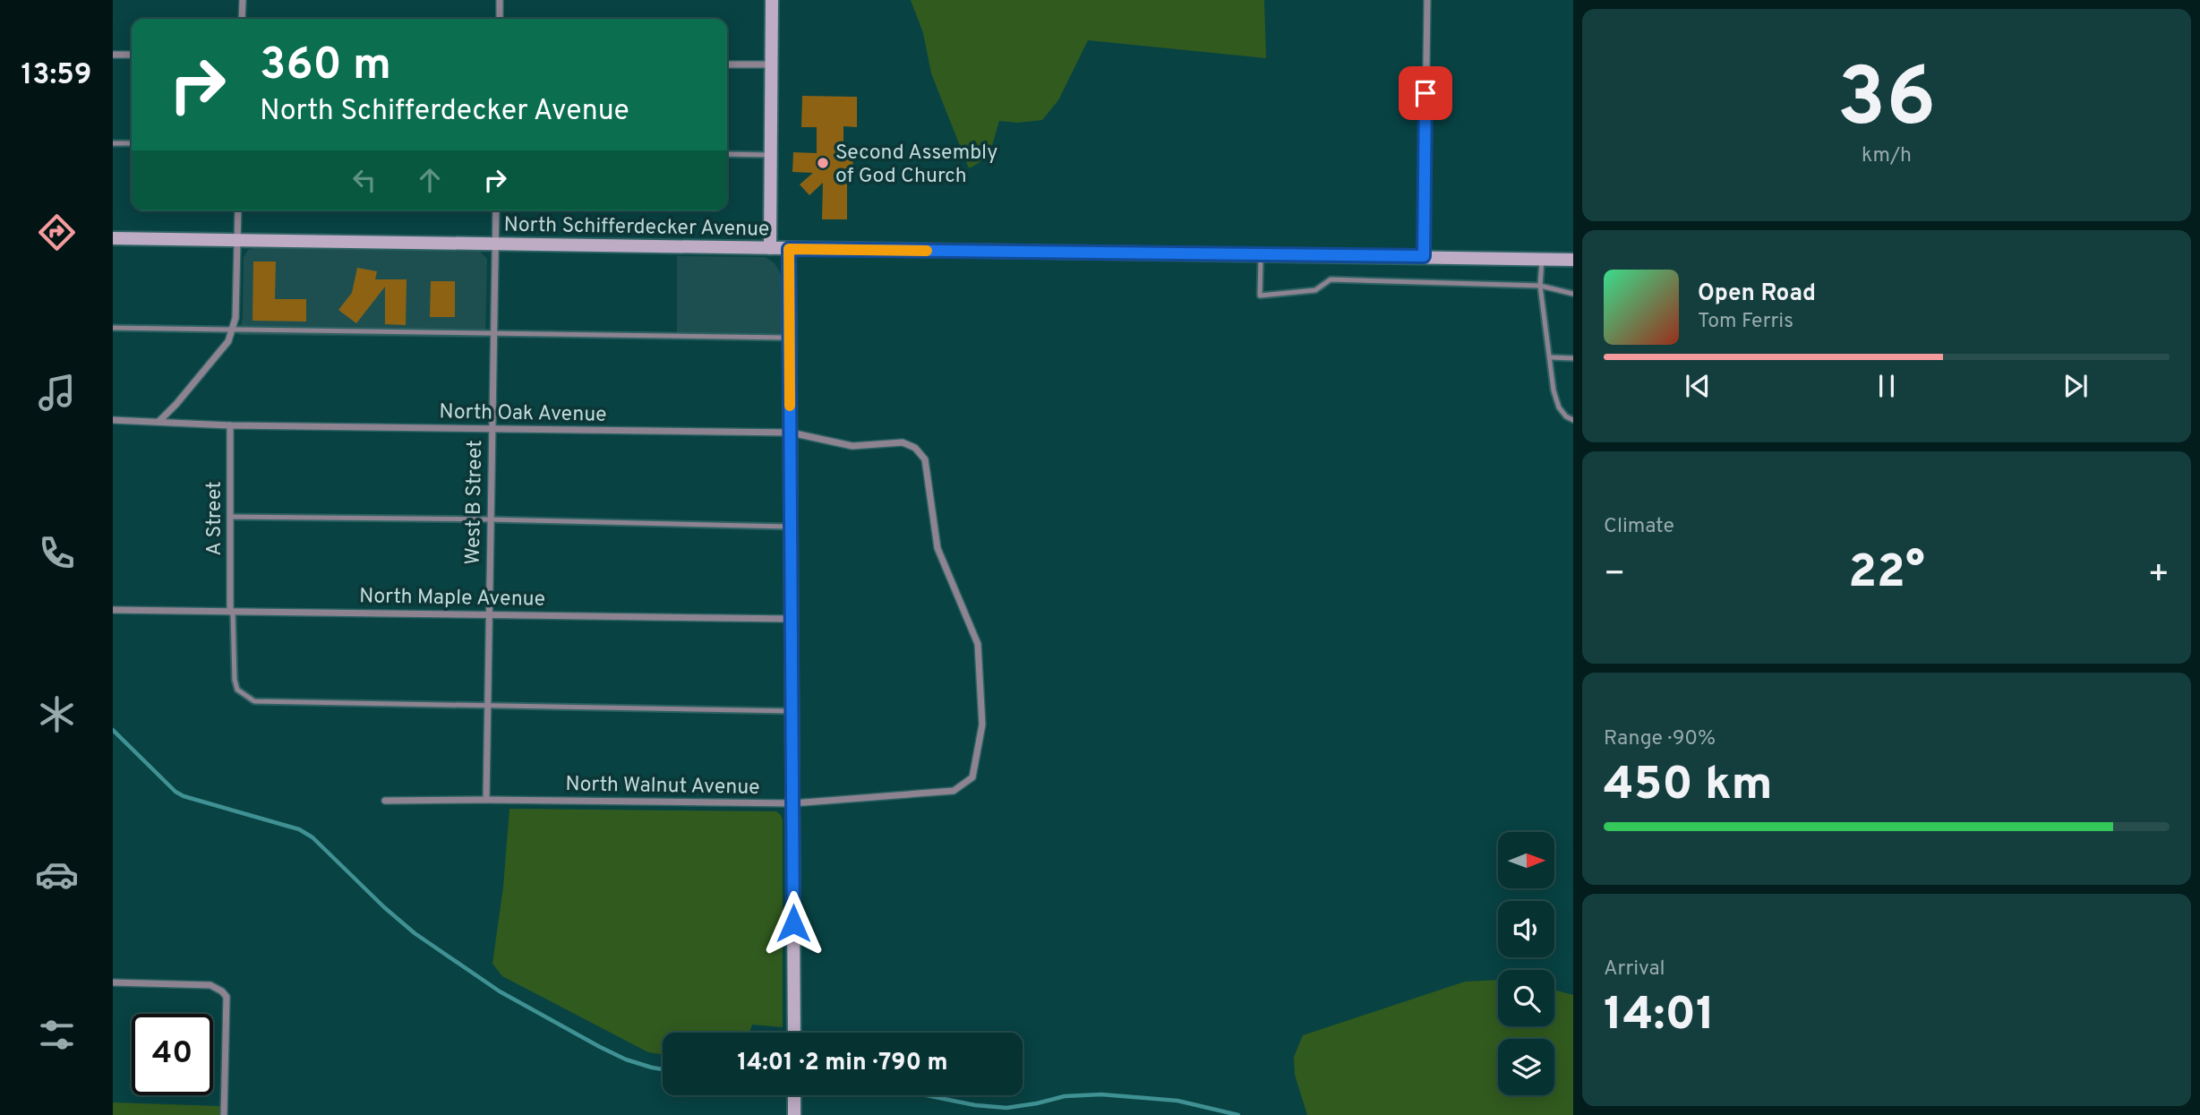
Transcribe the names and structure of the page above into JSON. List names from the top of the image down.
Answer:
{
  "streets": {
    "main road": ["North Schifferdecker Avenue"],
    "street": [
      "North Oak Avenue",
      "West B Street",
      "A Street",
      "North Maple Avenue",
      "North Walnut Avenue"
    ]
  },
  "crossings": [
    ["North Schifferdecker Avenue", "West B Street"],
    ["North Oak Avenue", "West B Street"],
    ["North Oak Avenue", "A Street"],
    ["North Oak Avenue", "North Walnut Avenue"],
    ["West B Street", "North Maple Avenue"],
    ["West B Street", "North Walnut Avenue"],
    ["A Street", "North Maple Avenue"]
  ],
  "places": ["Second Assembly of God Church"],
  "north": "right",
  "page": {
    "tabs": "13:59",
    "tile": [
      ["36", "km/h"],
      "Climate",
      ["Range · 90%", "450 km"],
      ["Arrival", "14:01"]
    ],
    "turn": ["360 m", "North Schifferdecker Avenue"],
    "song": ["Open Road", "Tom Ferris"],
    "heat": ["−", "22°", "+"],
    "limit": "40",
    "trip": "14:01 · 2 min · 790 m"
  }
}
